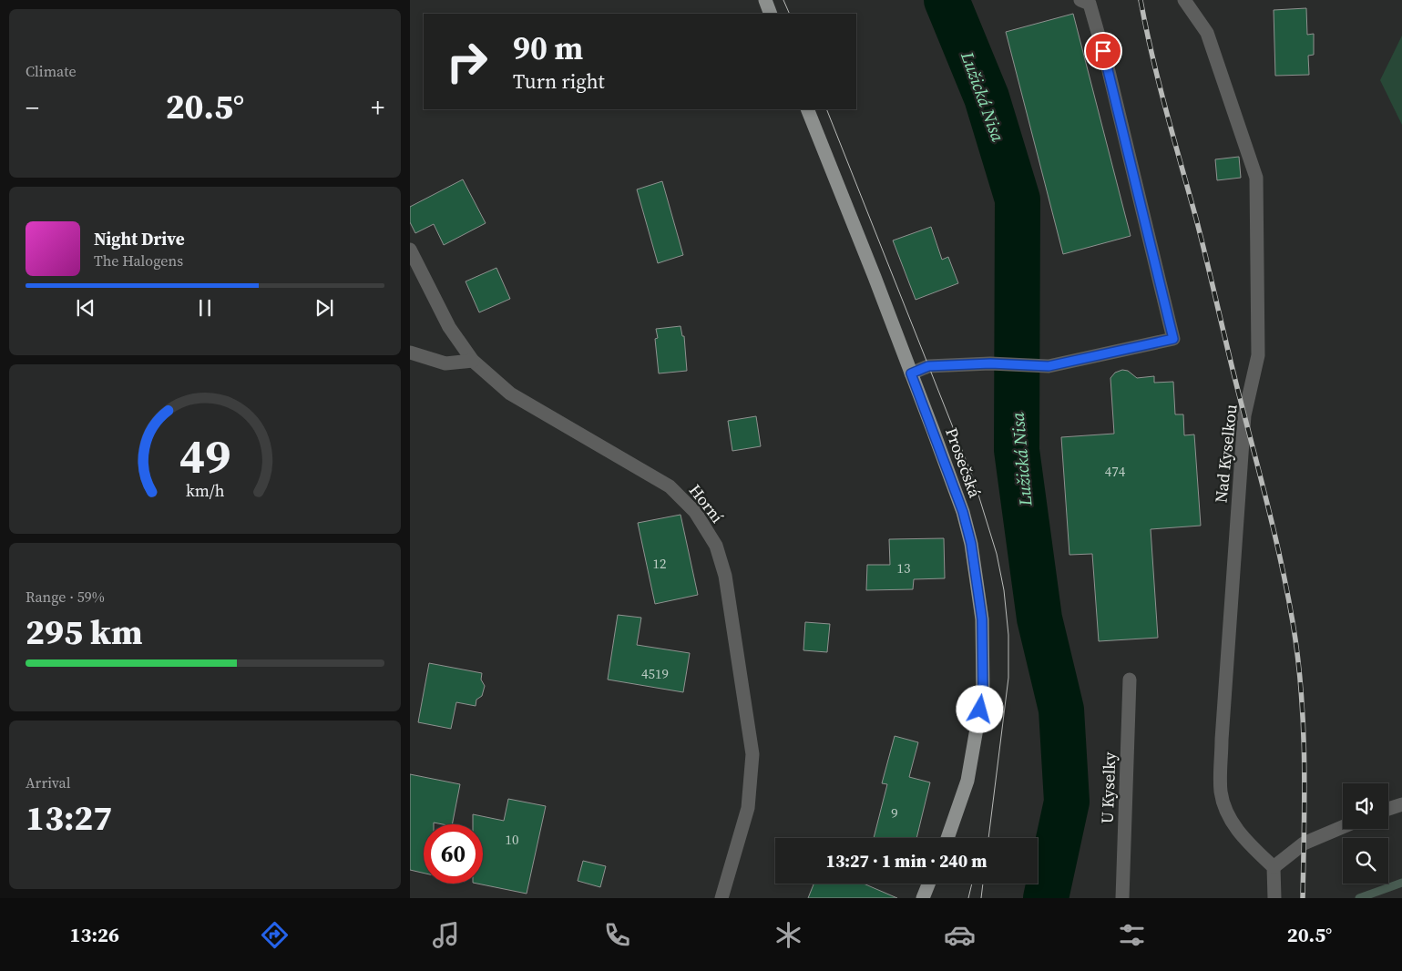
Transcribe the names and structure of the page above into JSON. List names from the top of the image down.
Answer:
{
  "streets": {
    "main road": ["Prosečská"],
    "street": ["Nad Kyselkou", "Horní", "U Kyselky"]
  },
  "water": ["Lužická Nisa"],
  "house_numbers": [
    "474",
    "12",
    "13",
    "4519",
    "9",
    "10"
  ],
  "page": {
    "tile": [
      "Climate",
      ["Range · 59%", "295 km"],
      ["Arrival", "13:27"]
    ],
    "turn": ["90 m", "Turn right"],
    "heat": ["−", "20.5°", "+"],
    "song": ["Night Drive", "The Halogens"],
    "limit": "60",
    "trip": "13:27 · 1 min · 240 m",
    "tabs": ["13:26", "20.5°"],
    "gauge": ["49", "km/h"]
  }
}
